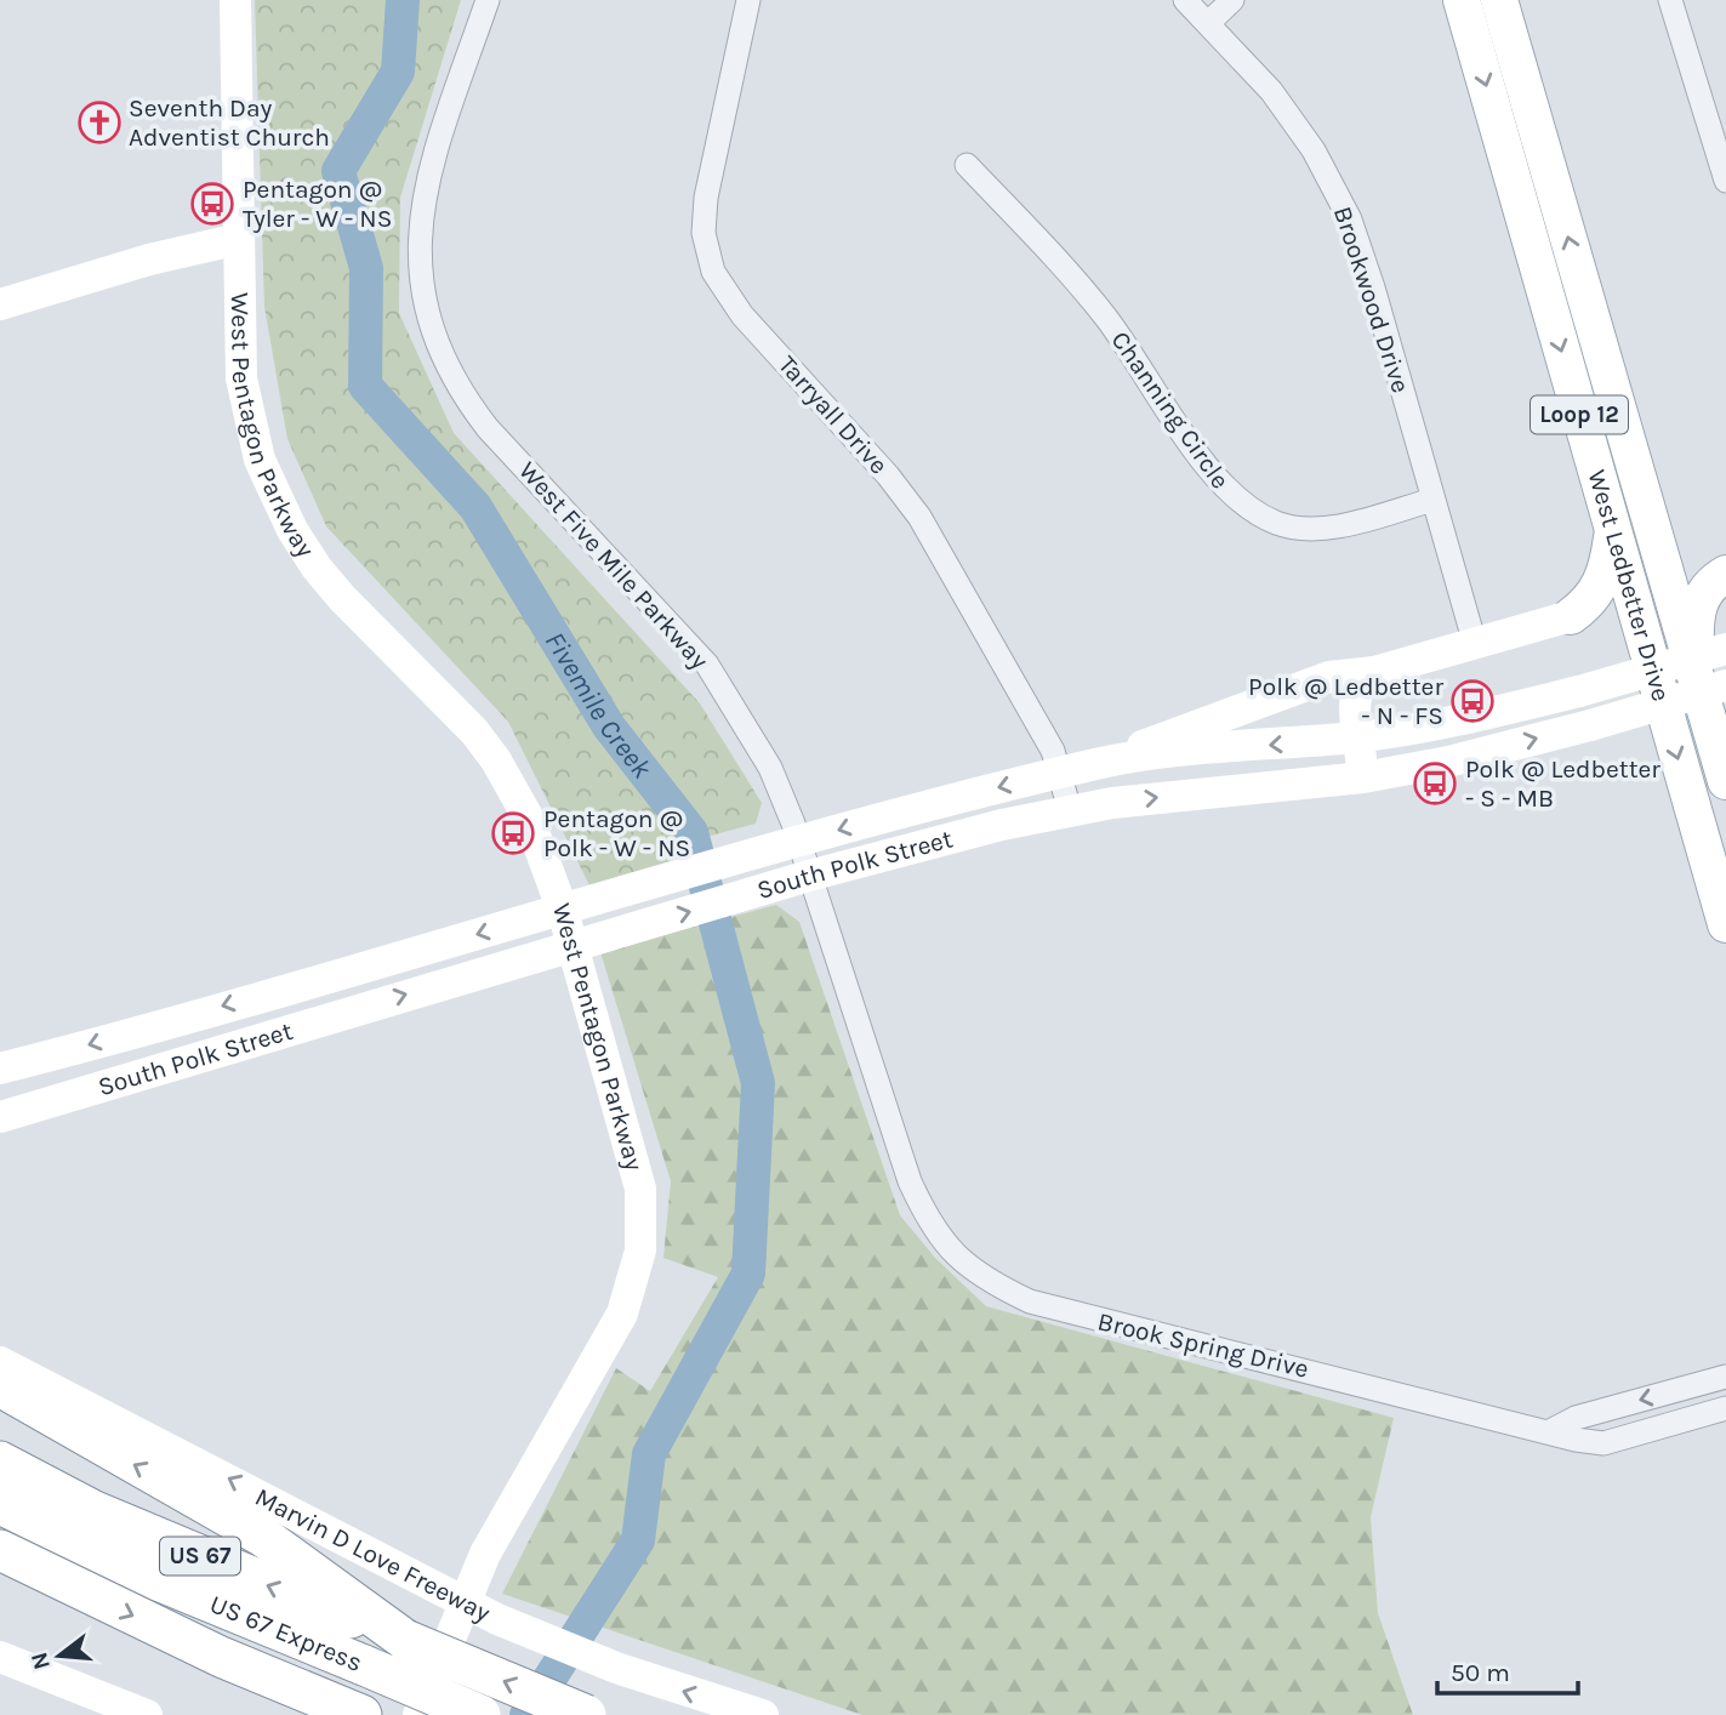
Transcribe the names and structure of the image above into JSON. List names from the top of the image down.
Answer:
{
  "streets": {
    "highway": ["US 67", "US 67 Express"],
    "main road": [
      "Loop 12",
      "West Pentagon Parkway",
      "West Ledbetter Drive",
      "South Polk Street",
      "Marvin D Love Freeway"
    ],
    "street": [
      "Brookwood Drive",
      "Channing Circle",
      "Tarryall Drive",
      "West Five Mile Parkway",
      "Brook Spring Drive"
    ]
  },
  "crossings": [
    ["Brookwood Drive", "Channing Circle"],
    ["Tarryall Drive", "South Polk Street"],
    ["West Pentagon Parkway", "South Polk Street"],
    ["West Pentagon Parkway", "Marvin D Love Freeway"],
    ["West Five Mile Parkway", "South Polk Street"],
    ["West Five Mile Parkway", "Brook Spring Drive"],
    ["West Ledbetter Drive", "South Polk Street"]
  ],
  "one_way": ["Marvin D Love Freeway"],
  "water": ["Fivemile Creek"],
  "places": {
    "church": ["Seventh Day Adventist Church"],
    "bus stop": [
      "Pentagon @ Tyler - W - NS",
      "Polk @ Ledbetter - N - FS",
      "Polk @ Ledbetter - S - MB",
      "Pentagon @ Polk - W - NS"
    ]
  },
  "scale_bar": "50 m",
  "north": "left"
}
